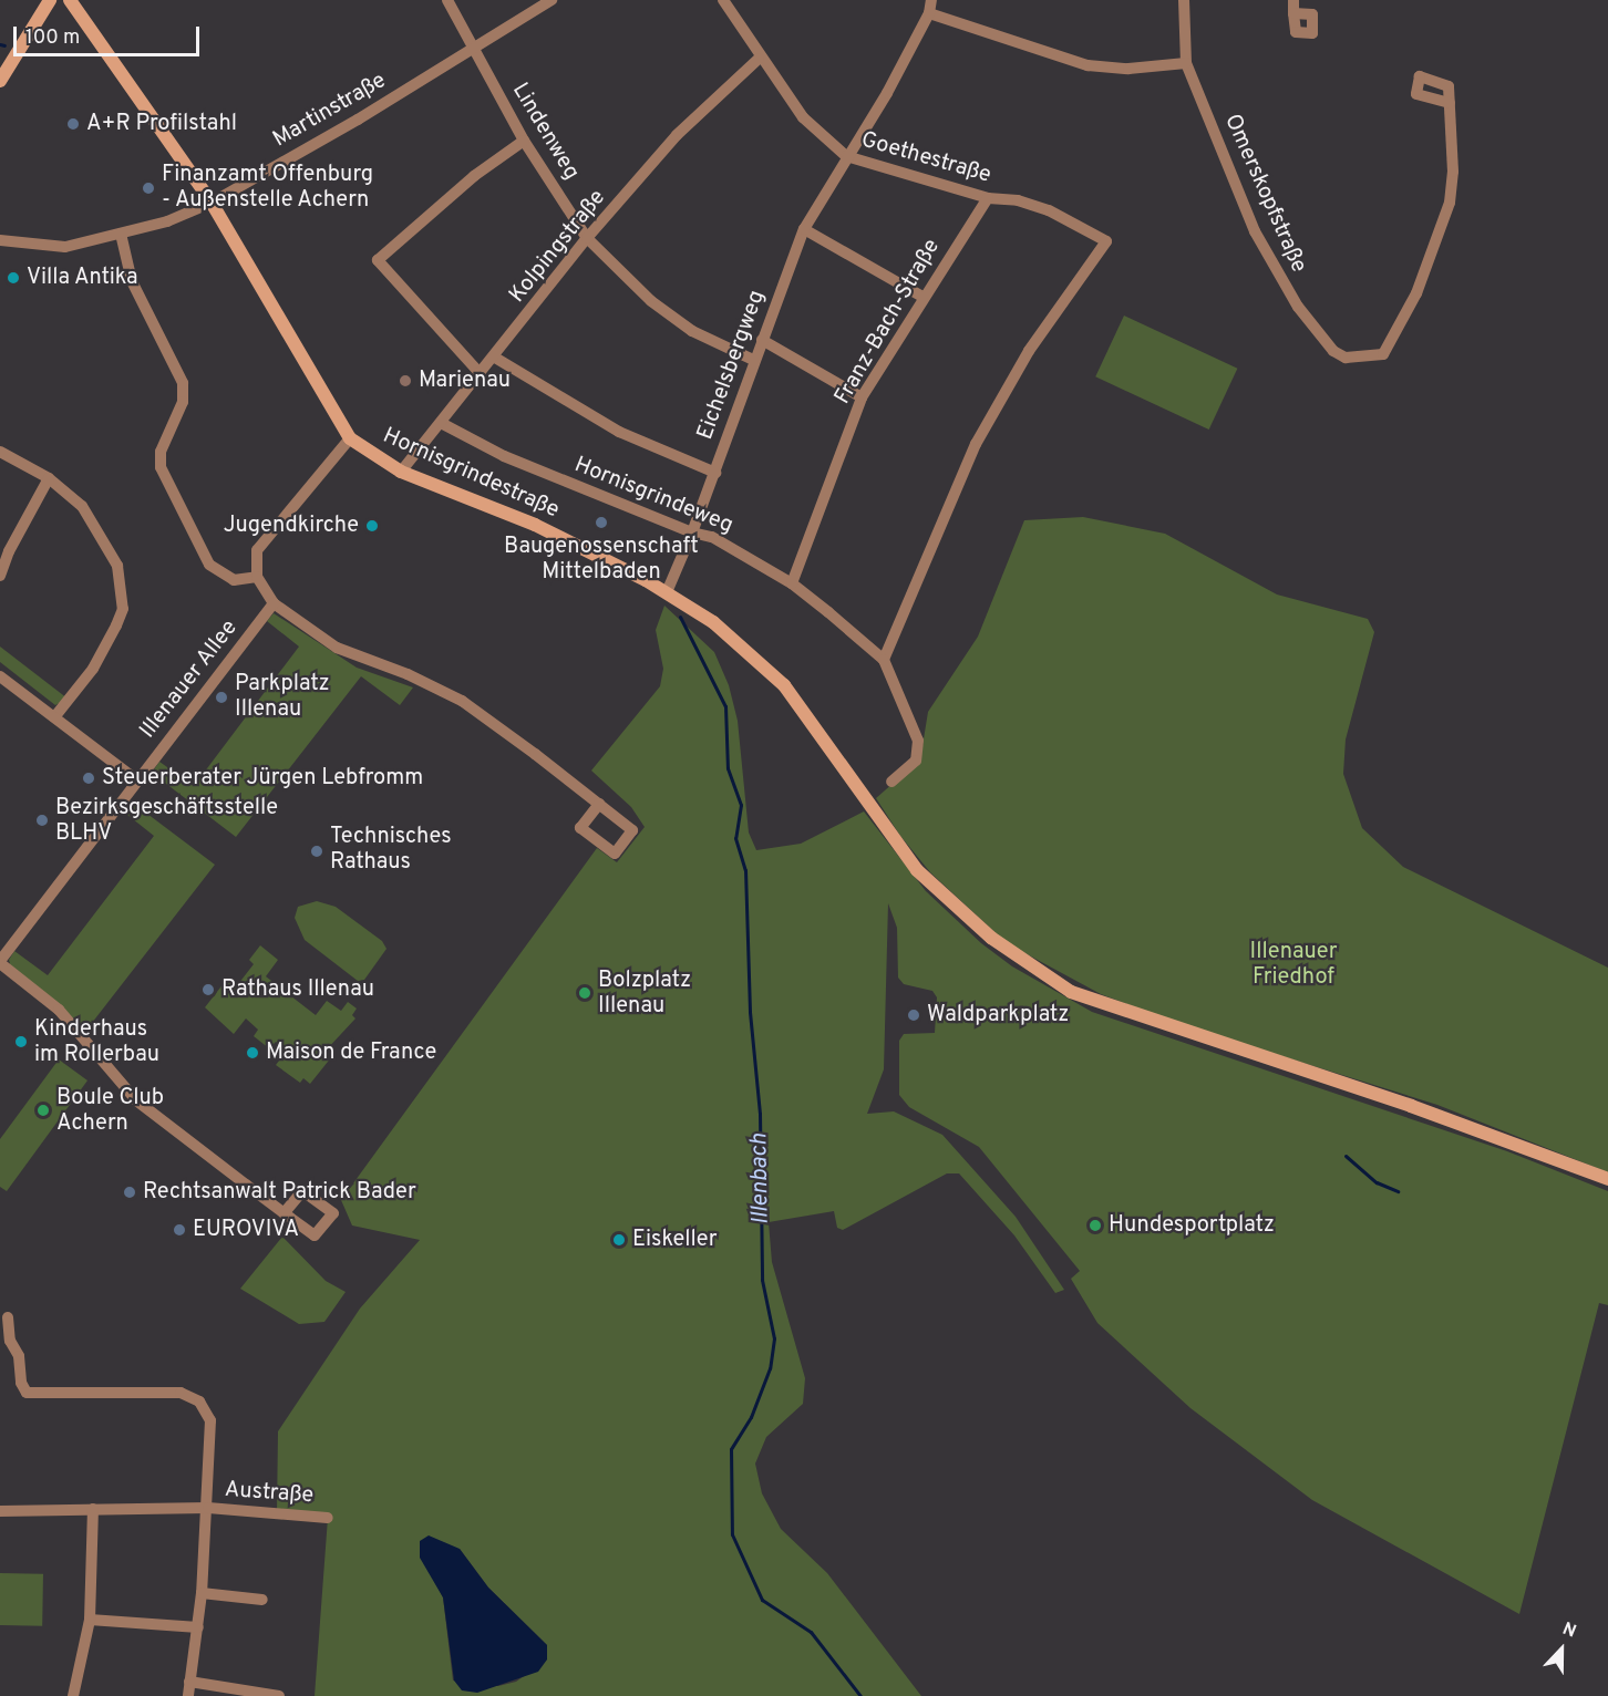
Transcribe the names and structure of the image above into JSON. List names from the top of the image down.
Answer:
{
  "streets": {
    "main road": ["Hornisgrindestraße"],
    "street": [
      "Martinstraße",
      "Lindenweg",
      "Goethestraße",
      "Omerskopfstraße",
      "Kolpingstraße",
      "Franz-Bach-Straße",
      "Eichelsbergweg",
      "Hornisgrindeweg",
      "Illenauer Allee",
      "Austraße"
    ]
  },
  "crossings": [
    ["Martinstraße", "Lindenweg"],
    ["Martinstraße", "Hornisgrindestraße"],
    ["Lindenweg", "Kolpingstraße"],
    ["Lindenweg", "Eichelsbergweg"],
    ["Goethestraße", "Kolpingstraße"],
    ["Goethestraße", "Franz-Bach-Straße"],
    ["Goethestraße", "Eichelsbergweg"],
    ["Goethestraße", "Hornisgrindeweg"],
    ["Kolpingstraße", "Hornisgrindestraße"],
    ["Kolpingstraße", "Hornisgrindeweg"],
    ["Franz-Bach-Straße", "Hornisgrindeweg"],
    ["Eichelsbergweg", "Hornisgrindestraße"],
    ["Eichelsbergweg", "Hornisgrindeweg"]
  ],
  "water": ["Illenbach"],
  "parks": ["Illenauer Friedhof"],
  "places": [
    "A+R Profilstahl",
    "Finanzamt Offenburg - Außenstelle Achern",
    "Villa Antika",
    "Marienau",
    "Baugenossenschaft Mittelbaden",
    "Jugendkirche",
    "Parkplatz Illenau",
    "Steuerberater Jürgen Lebfromm",
    "Bezirksgeschäftsstelle BLHV",
    "Technisches Rathaus",
    "Rathaus Illenau",
    "Bolzplatz Illenau",
    "Waldparkplatz",
    "Kinderhaus im Rollerbau",
    "Maison de France",
    "Boule Club Achern",
    "Rechtsanwalt Patrick Bader",
    "Hundesportplatz",
    "EUROVIVA",
    "Eiskeller"
  ],
  "scale_bar": "100 m",
  "north": "top"
}
